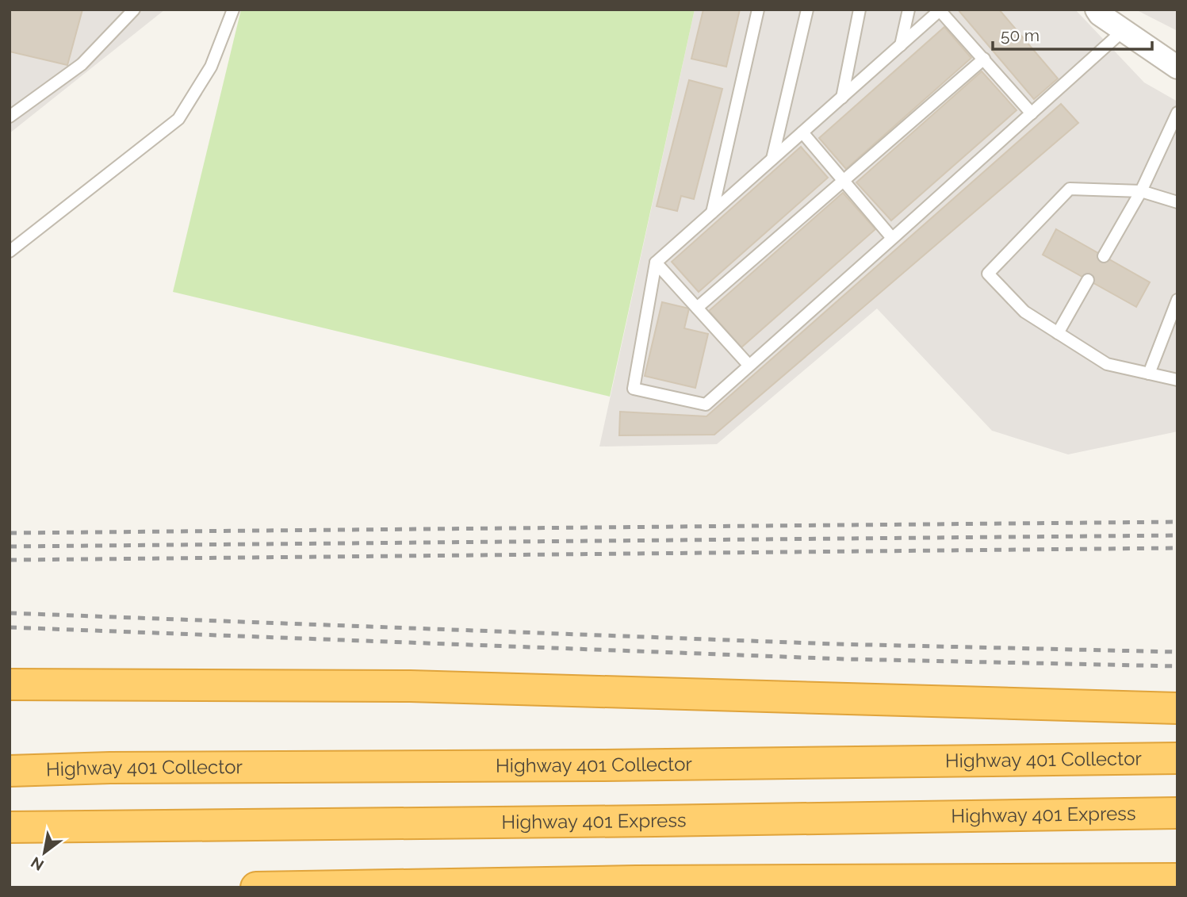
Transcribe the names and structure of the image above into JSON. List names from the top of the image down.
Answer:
{
  "streets": {
    "highway": ["Highway 401 Collector", "Highway 401 Express"]
  },
  "scale_bar": "50 m",
  "north": "bottom left"
}
